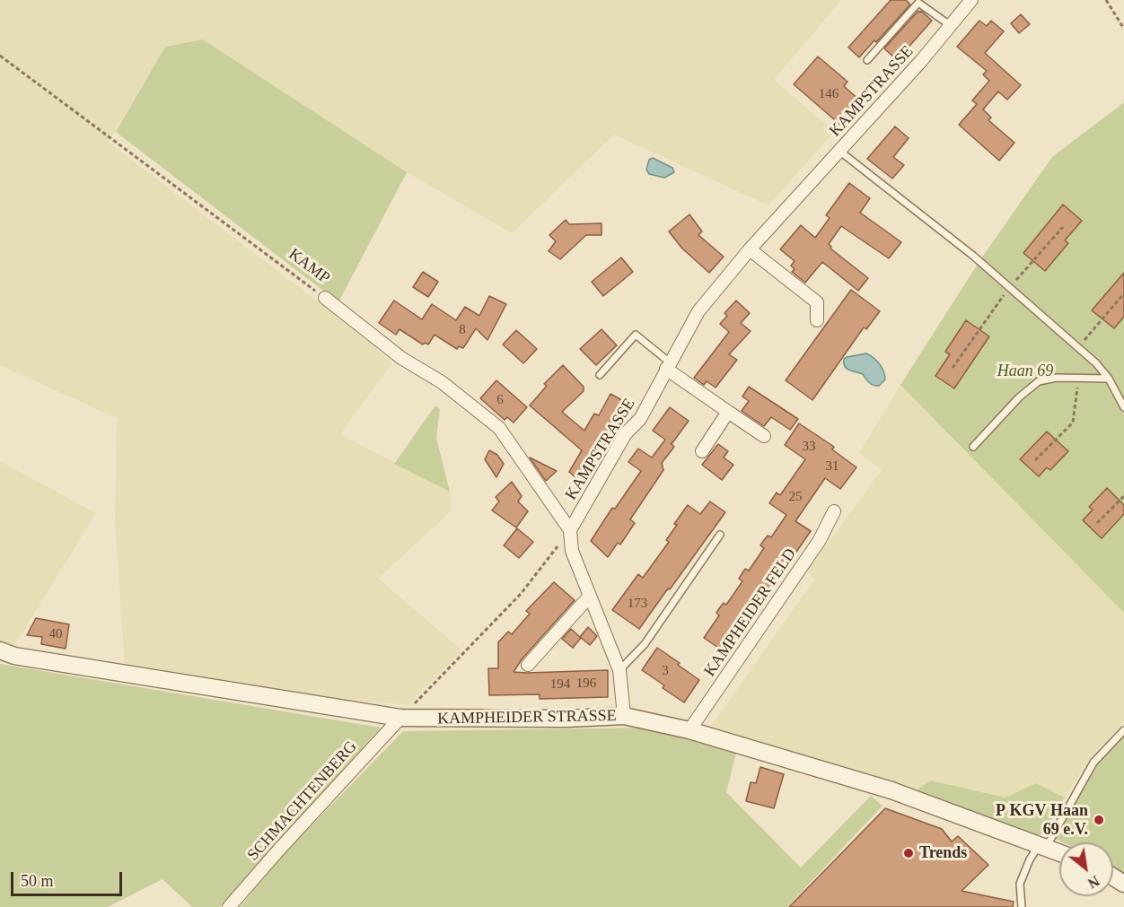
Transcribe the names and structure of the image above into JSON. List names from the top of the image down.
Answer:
{
  "streets": {
    "street": [
      "KAMPSTRASSE",
      "KAMP",
      "KAMPHEIDER FELD",
      "KAMPHEIDER STRASSE",
      "SCHMACHTENBERG"
    ]
  },
  "crossings": [
    ["KAMPSTRASSE", "KAMP"],
    ["KAMPHEIDER FELD", "KAMPHEIDER STRASSE"],
    ["KAMPHEIDER STRASSE", "SCHMACHTENBERG"]
  ],
  "parks": ["Haan 69"],
  "places": ["P KGV Haan 69 e.V.", "Trends"],
  "house_numbers": [
    "146",
    "8",
    "6",
    "33",
    "31",
    "25",
    "173",
    "40",
    "3",
    "196",
    "194"
  ],
  "scale_bar": "50 m",
  "north": "bottom right"
}
